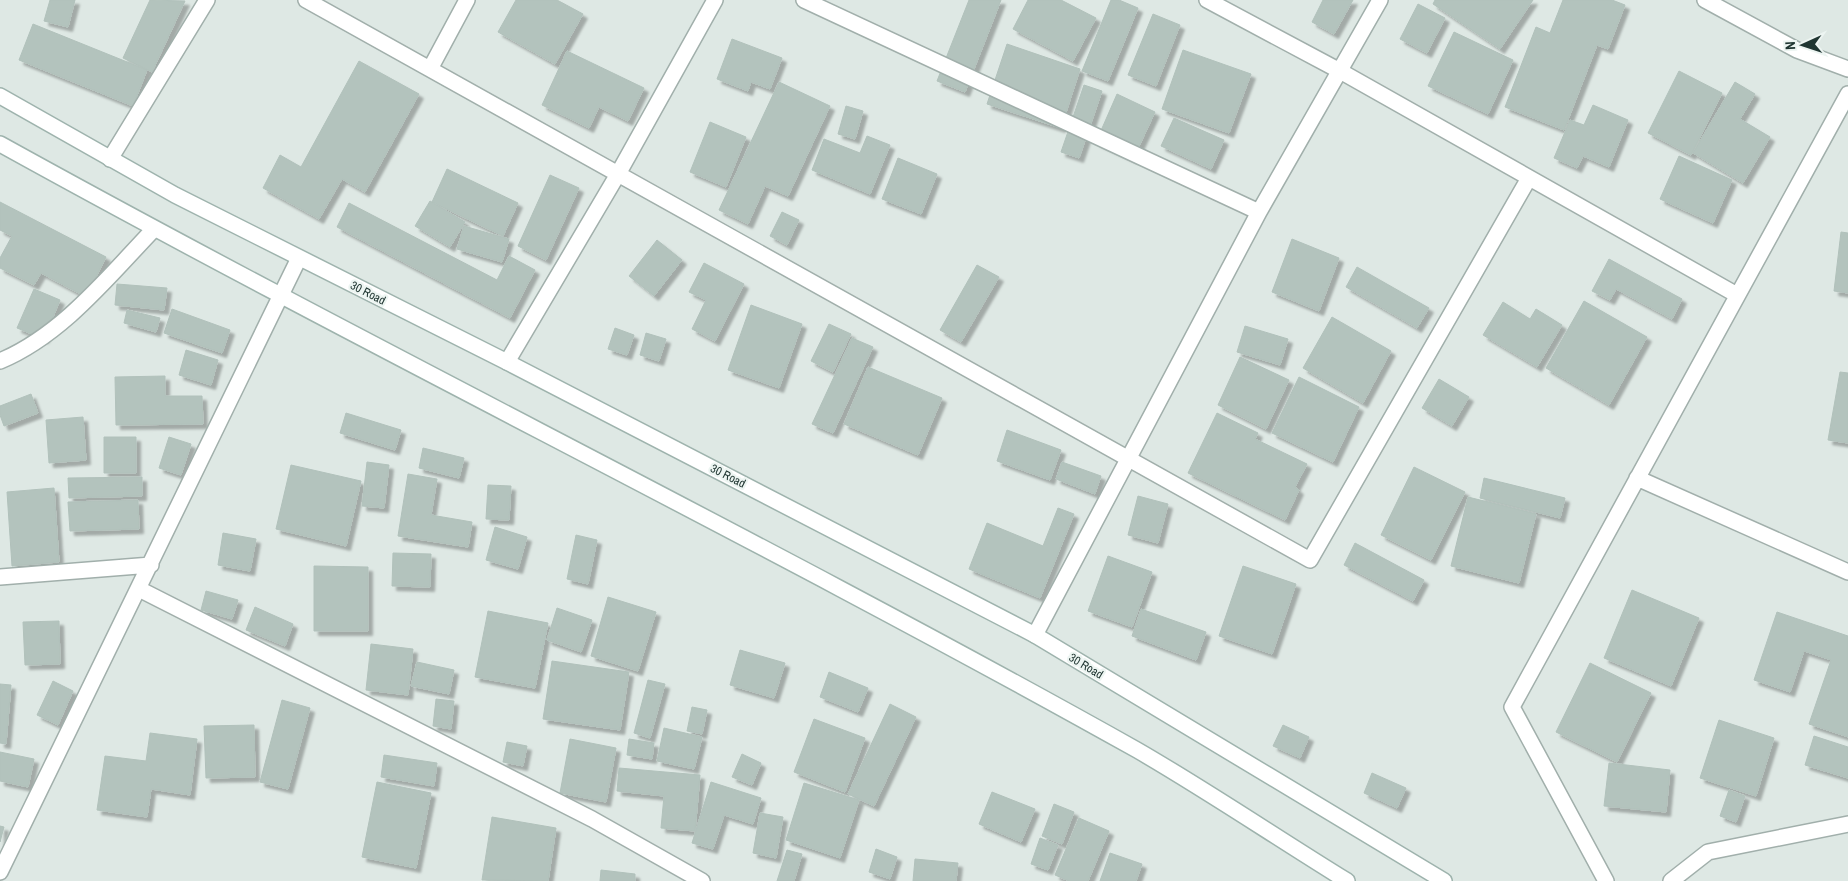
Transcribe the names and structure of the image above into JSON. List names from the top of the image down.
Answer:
{
  "streets": {
    "street": ["30 Road"]
  },
  "north": "left"
}
